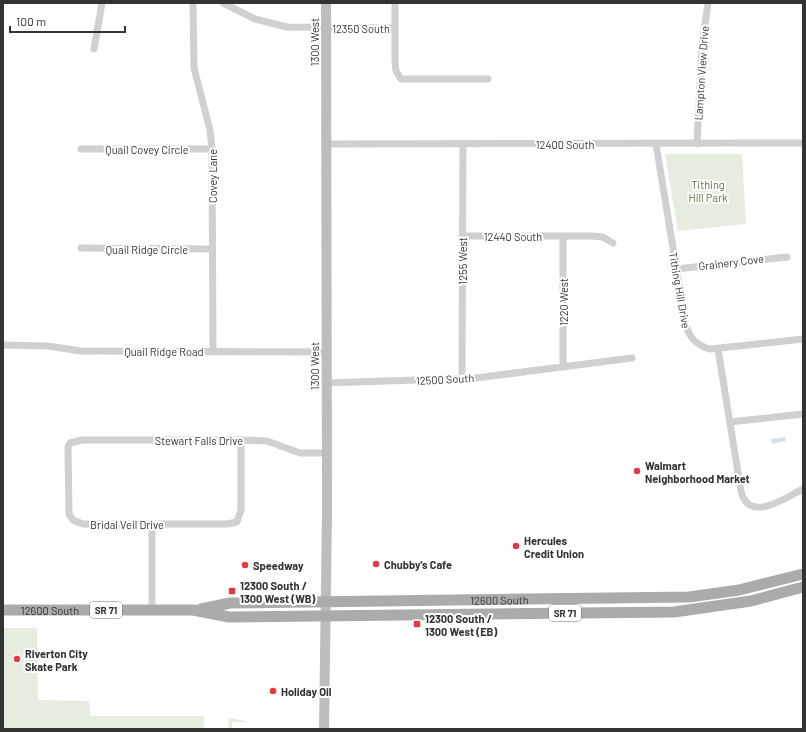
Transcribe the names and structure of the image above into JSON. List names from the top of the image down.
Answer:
{
  "streets": {
    "main road": ["12600 South", "SR 71"],
    "street": [
      "12350 South",
      "1300 West",
      "Lampton View Drive",
      "12400 South",
      "Quail Covey Circle",
      "Covey Lane",
      "12440 South",
      "Quail Ridge Circle",
      "1255 West",
      "Grainery Cove",
      "Tithing Hill Drive",
      "1220 West",
      "Quail Ridge Road",
      "12500 South",
      "Stewart Falls Drive",
      "Bridal Veil Drive"
    ]
  },
  "crossings": [
    ["12350 South", "1300 West"],
    ["1300 West", "12400 South"],
    ["1300 West", "Quail Ridge Road"],
    ["1300 West", "12500 South"],
    ["1300 West", "Stewart Falls Drive"],
    ["1300 West", "12600 South"],
    ["Lampton View Drive", "12400 South"],
    ["12400 South", "1255 West"],
    ["12400 South", "Tithing Hill Drive"],
    ["Quail Covey Circle", "Covey Lane"],
    ["Covey Lane", "Quail Ridge Circle"],
    ["Covey Lane", "Quail Ridge Road"],
    ["12440 South", "1255 West"],
    ["12440 South", "1220 West"],
    ["1255 West", "12500 South"],
    ["Grainery Cove", "Tithing Hill Drive"],
    ["1220 West", "12500 South"],
    ["Stewart Falls Drive", "Bridal Veil Drive"]
  ],
  "parks": ["Tithing Hill Park"],
  "places": {
    "other": [
      "Walmart Neighborhood Market",
      "Hercules Credit Union",
      "Chubby's Cafe",
      "Speedway",
      "Riverton City Skate Park",
      "Holiday Oil"
    ],
    "transit": ["12300 South / 1300 West (WB)", "12300 South / 1300 West (EB)"]
  },
  "scale_bar": "100 m"
}
